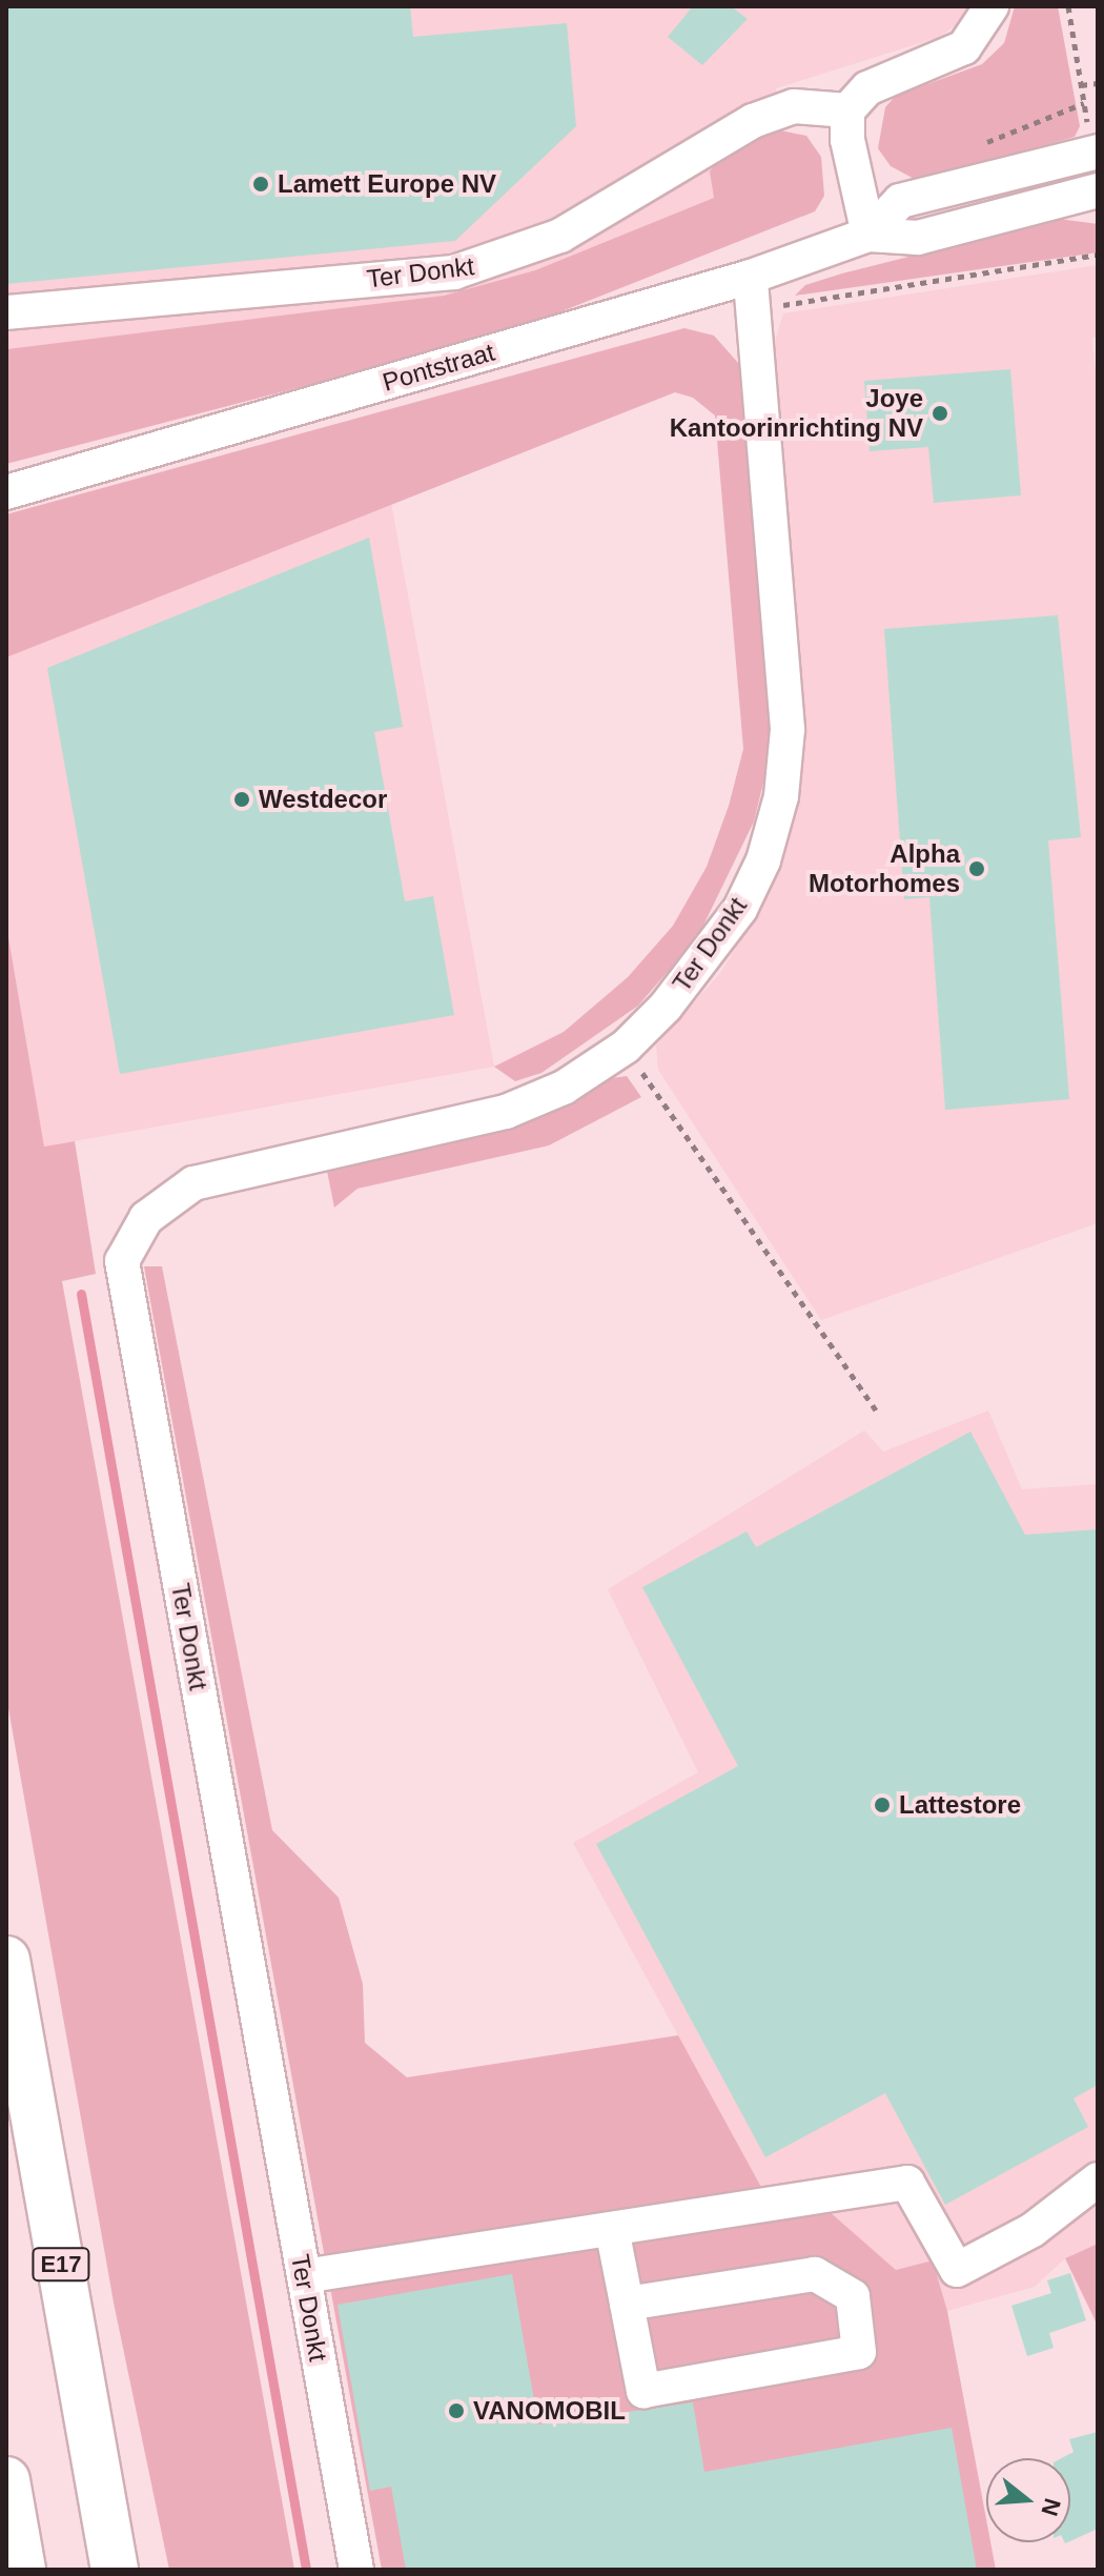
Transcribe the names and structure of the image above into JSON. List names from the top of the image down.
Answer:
{
  "streets": {
    "highway": ["E17"],
    "street": ["Ter Donkt", "Pontstraat"]
  },
  "crossings": [
    ["Ter Donkt", "Pontstraat"]
  ],
  "places": [
    "Lamett Europe NV",
    "Joye Kantoorinrichting NV",
    "Westdecor",
    "Alpha Motorhomes",
    "Lattestore",
    "VANOMOBIL"
  ],
  "north": "right"
}
